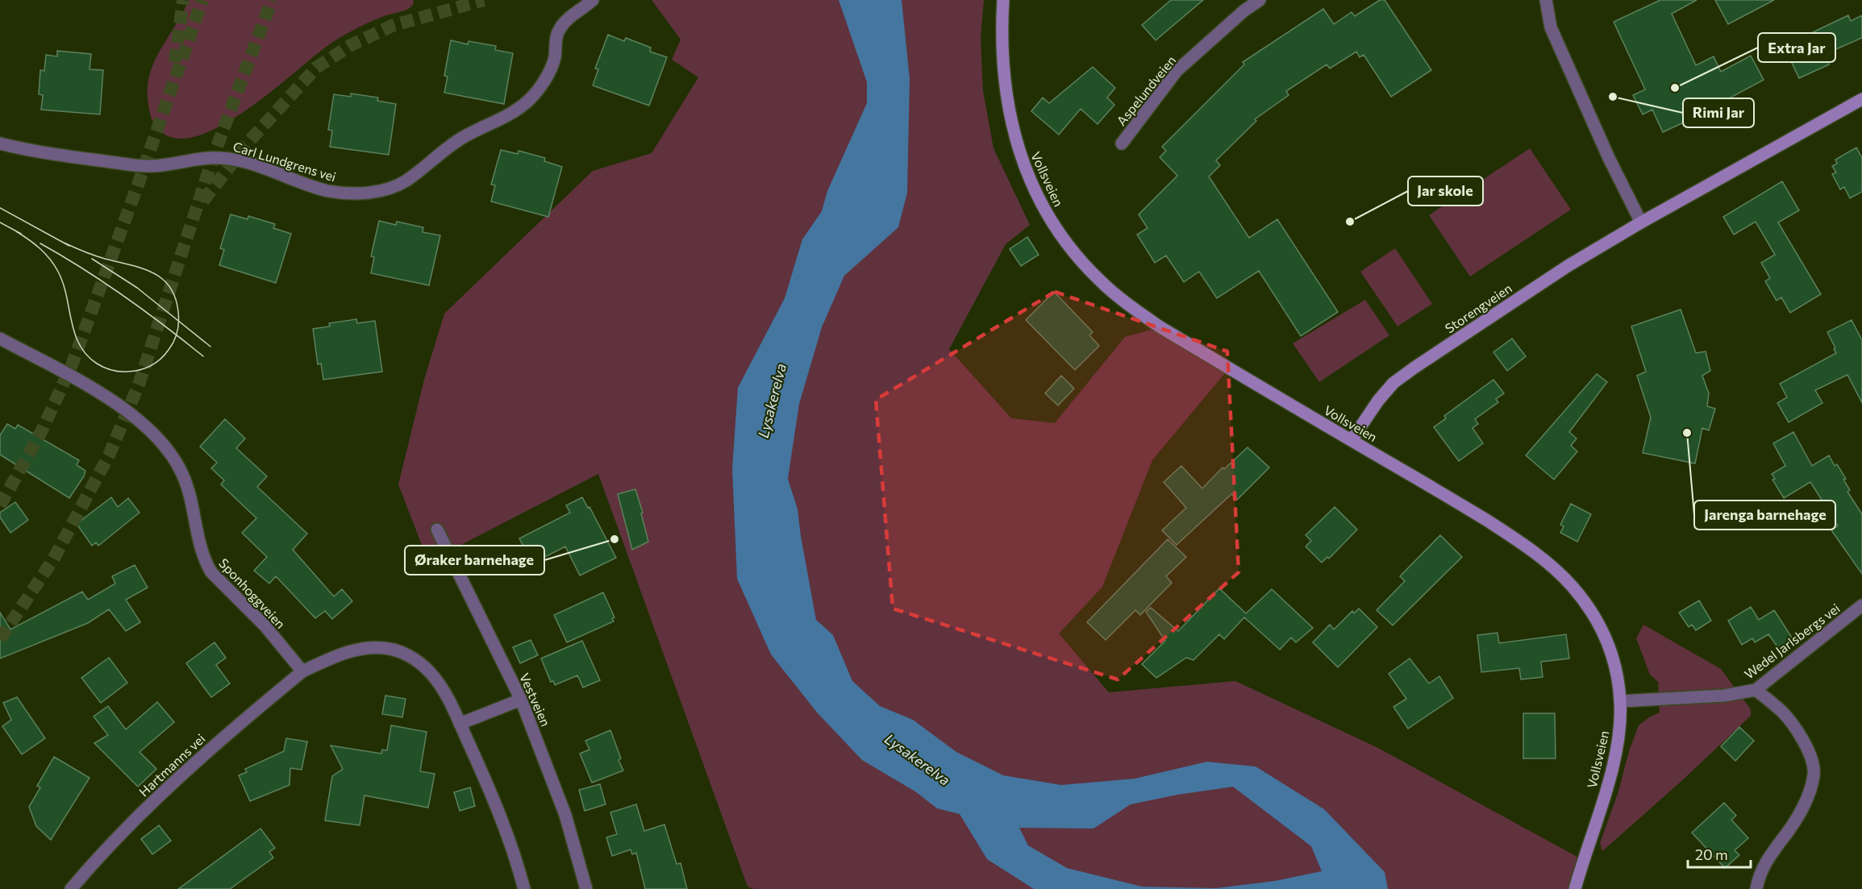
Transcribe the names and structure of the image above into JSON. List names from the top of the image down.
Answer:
{
  "streets": {
    "main road": ["Vollsveien", "Storengveien"],
    "street": [
      "Aspelundveien",
      "Carl Lundgrens vei",
      "Sponhoggveien",
      "Wedel Jarlsbergs vei",
      "Vestveien",
      "Hartmanns vei"
    ]
  },
  "crossings": [
    ["Vollsveien", "Storengveien"],
    ["Vollsveien", "Wedel Jarlsbergs vei"],
    ["Sponhoggveien", "Hartmanns vei"]
  ],
  "water": ["Lysakerelva"],
  "places": [
    "Extra Jar",
    "Rimi Jar",
    "Jar skole",
    "Jarenga barnehage",
    "Øraker barnehage"
  ],
  "scale_bar": "20 m"
}
